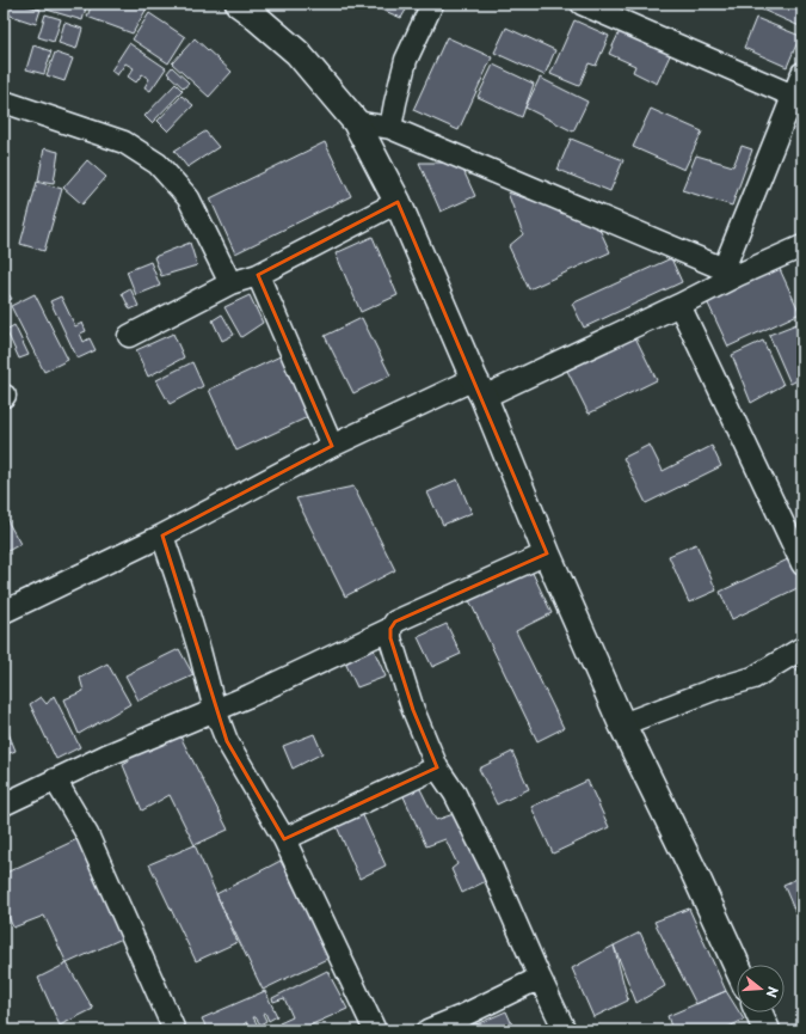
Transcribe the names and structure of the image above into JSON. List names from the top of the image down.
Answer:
{
  "north": "right"
}
